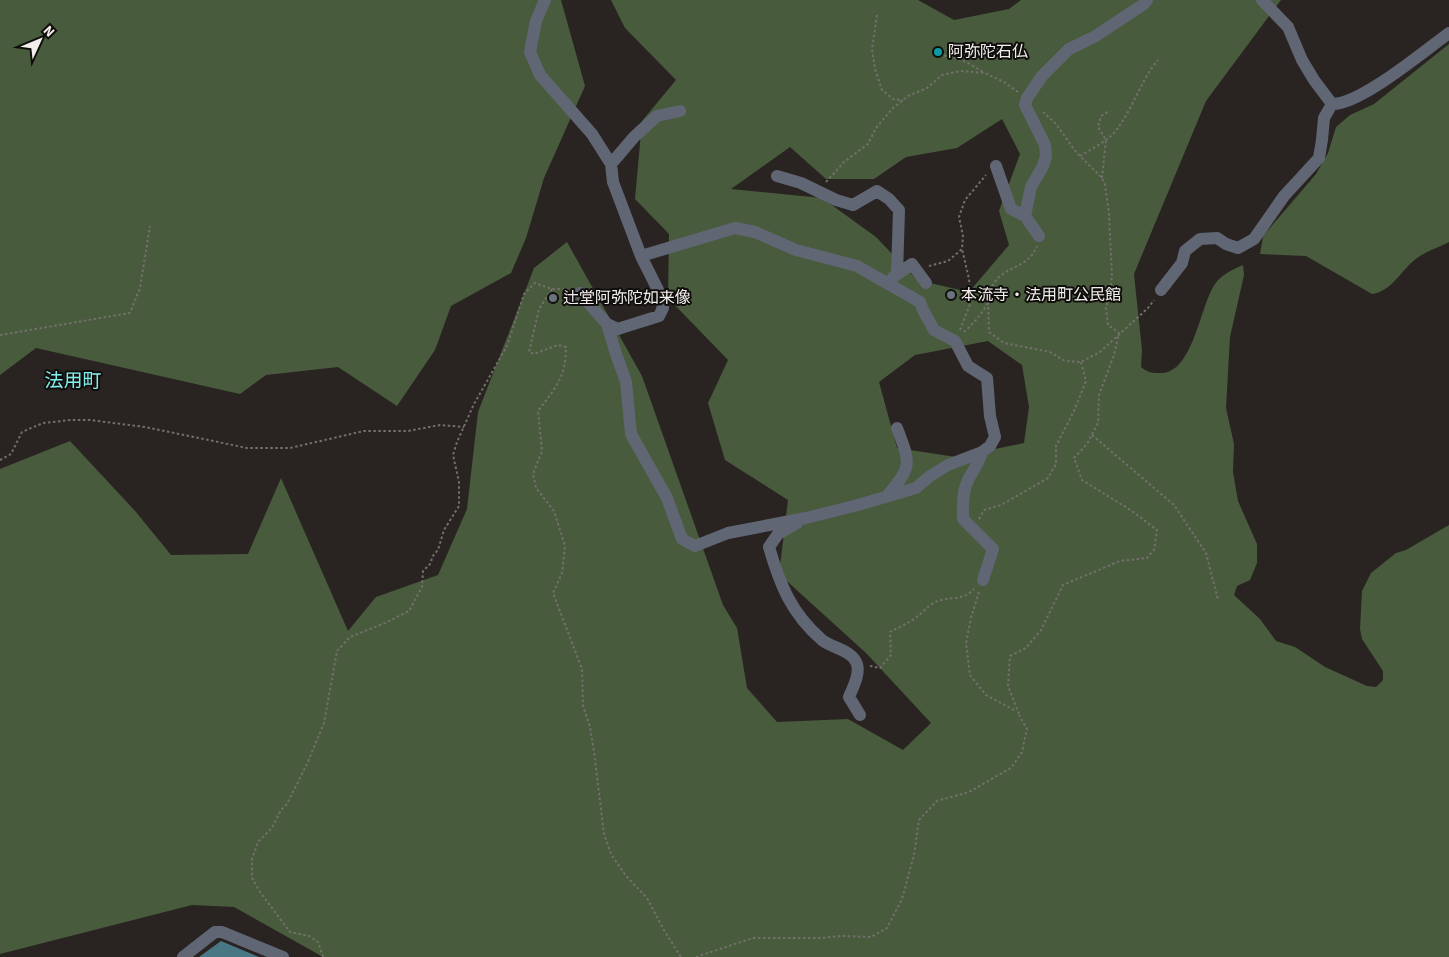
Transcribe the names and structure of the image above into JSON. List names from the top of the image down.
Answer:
{
  "districts": ["法用町"],
  "places": ["阿弥陀石仏", "本流寺・法用町公民館", "辻堂阿弥陀如来像"],
  "north": "top right"
}
